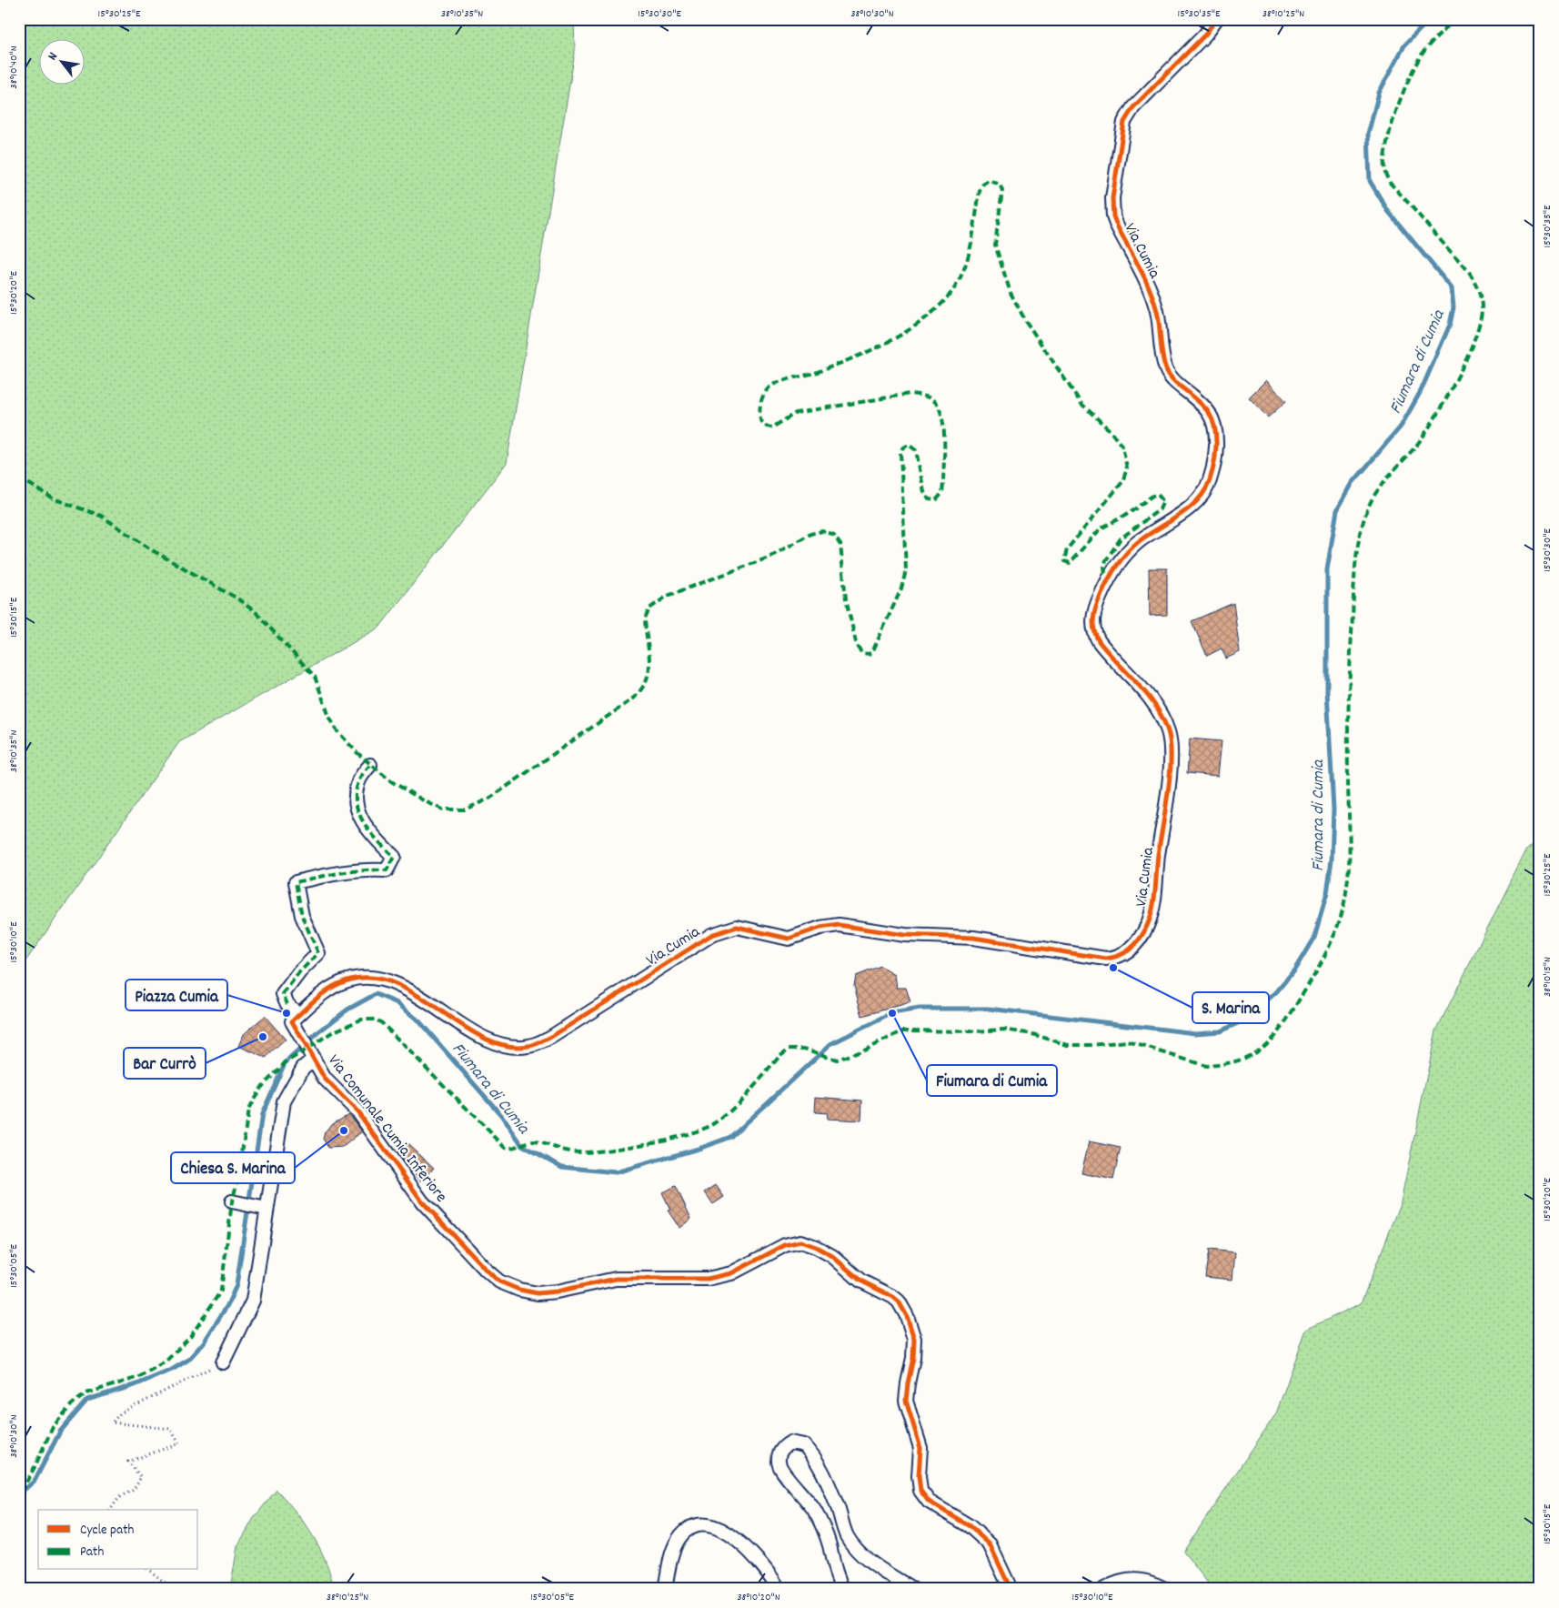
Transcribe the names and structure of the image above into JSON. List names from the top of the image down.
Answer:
{
  "streets": {
    "street": ["Via Cumia", "Via Comunale Cumia Inferiore"]
  },
  "crossings": [
    ["Via Cumia", "Via Comunale Cumia Inferiore"]
  ],
  "water": ["Fiumara di Cumia"],
  "places": [
    "S. Marina",
    "Piazza Cumia",
    "Fiumara di Cumia",
    "Bar Currò",
    "Chiesa S. Marina"
  ],
  "legend": ["Cycle path", "Path"],
  "north": "top left",
  "coordinates": [
    "15°30'25\"E",
    "38°10'35\"N",
    "15°30'30\"E",
    "38°10'30\"N",
    "15°30'35\"E",
    "38°10'25\"N",
    "38°10'40\"N",
    "15°30'20\"E",
    "15°30'15\"E",
    "15°30'10\"E",
    "38°10'15\"N",
    "15°30'05\"E",
    "38°10'20\"N"
  ]
}
